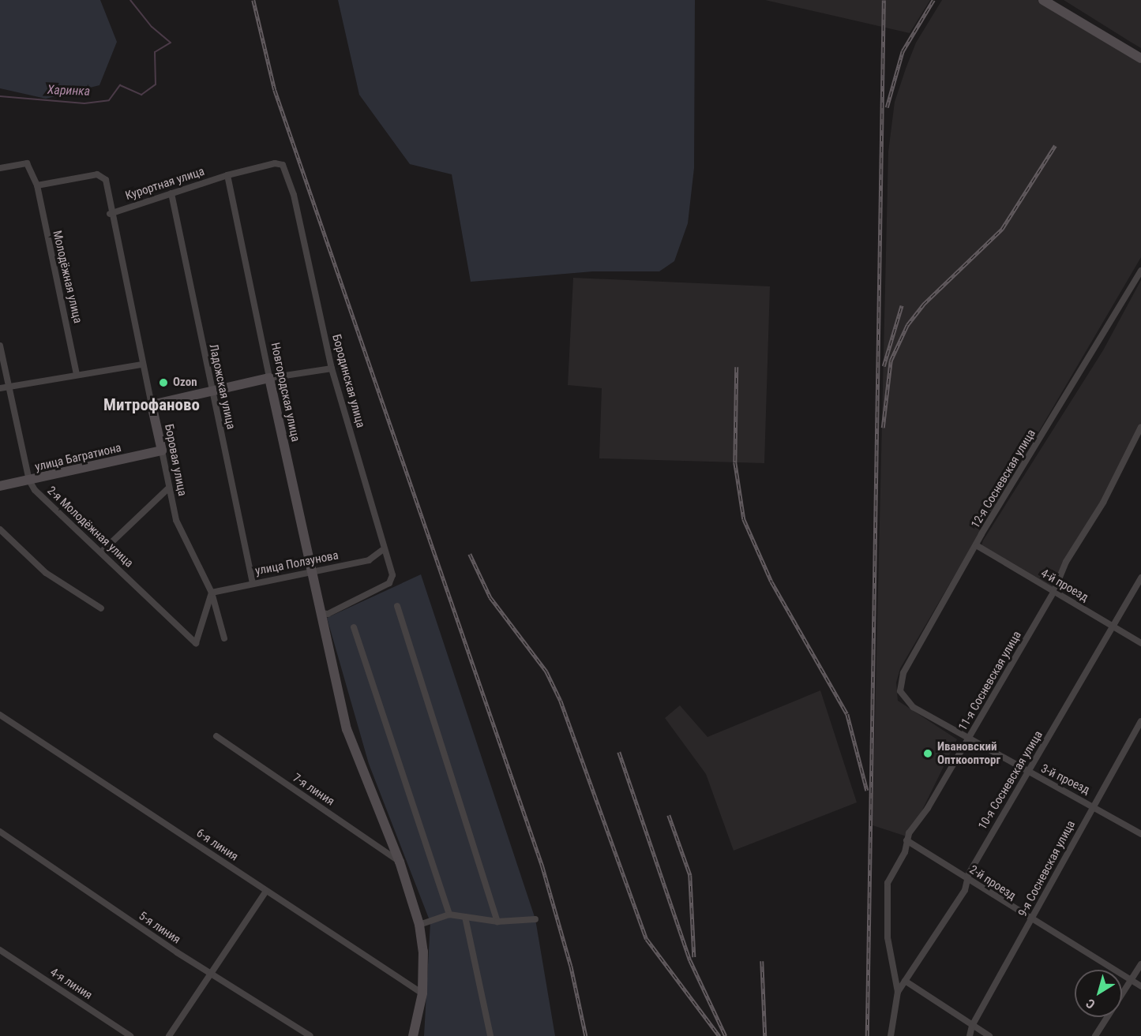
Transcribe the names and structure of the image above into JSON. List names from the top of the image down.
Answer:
{
  "streets": {
    "street": [
      "Курортная улица",
      "Молодёжная улица",
      "Бородинская улица",
      "Ладожская улица",
      "Новгородская улица",
      "улица Багратиона",
      "Боровая улица",
      "12-я Сосневская улица",
      "2-я Молодёжная улица",
      "улица Ползунова",
      "4-й проезд",
      "11-я Сосневская улица",
      "3-й проезд",
      "10-я Сосневская улица",
      "7-я линия",
      "6-я линия",
      "9-я Сосневская улица",
      "2-й проезд",
      "5-я линия",
      "4-я линия"
    ]
  },
  "crossings": [
    ["Курортная улица", "Бородинская улица"],
    ["Курортная улица", "Ладожская улица"],
    ["Курортная улица", "Новгородская улица"],
    ["Курортная улица", "Боровая улица"],
    ["Молодёжная улица", "Боровая улица"],
    ["Бородинская улица", "Новгородская улица"],
    ["Бородинская улица", "улица Ползунова"],
    ["Ладожская улица", "улица Ползунова"],
    ["Новгородская улица", "улица Ползунова"],
    ["Новгородская улица", "7-я линия"],
    ["Новгородская улица", "6-я линия"],
    ["улица Багратиона", "Боровая улица"],
    ["улица Багратиона", "2-я Молодёжная улица"],
    ["Боровая улица", "2-я Молодёжная улица"],
    ["Боровая улица", "улица Ползунова"],
    ["12-я Сосневская улица", "4-й проезд"],
    ["12-я Сосневская улица", "3-й проезд"],
    ["2-я Молодёжная улица", "улица Ползунова"],
    ["4-й проезд", "11-я Сосневская улица"],
    ["4-й проезд", "10-я Сосневская улица"],
    ["11-я Сосневская улица", "3-й проезд"],
    ["11-я Сосневская улица", "10-я Сосневская улица"],
    ["11-я Сосневская улица", "2-й проезд"],
    ["3-й проезд", "10-я Сосневская улица"],
    ["3-й проезд", "9-я Сосневская улица"],
    ["10-я Сосневская улица", "2-й проезд"],
    ["9-я Сосневская улица", "2-й проезд"]
  ],
  "districts": ["Митрофаново"],
  "water": ["Харинка"],
  "places": ["Ozon", "Ивановский Опткоопторг"],
  "north": "bottom left"
}
